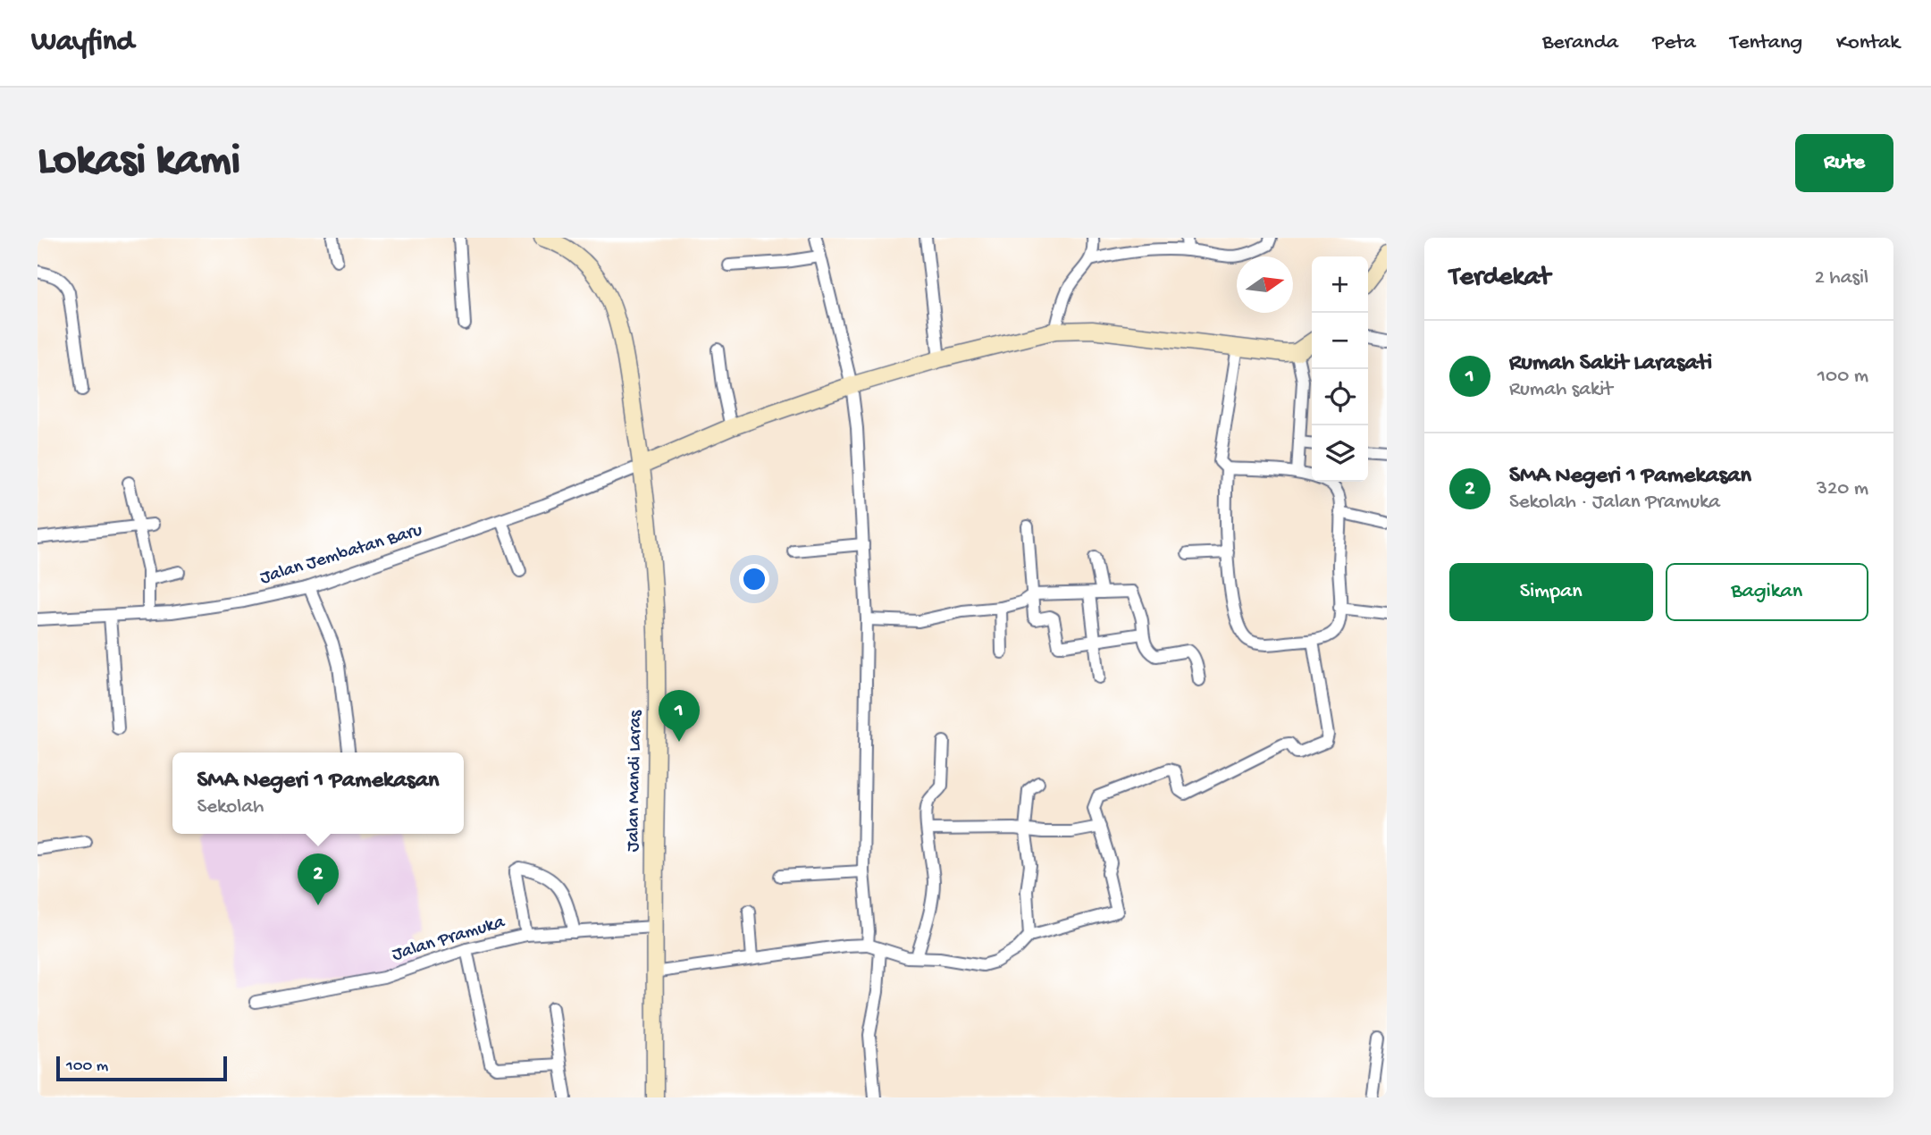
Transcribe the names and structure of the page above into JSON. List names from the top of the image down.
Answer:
{
  "streets": {
    "main road": ["Jalan Mandi Laras"],
    "street": ["Jalan Jembatan Baru", "Jalan Pramuka"]
  },
  "crossings": [
    ["Jalan Jembatan Baru", "Jalan Mandi Laras"],
    ["Jalan Mandi Laras", "Jalan Pramuka"]
  ],
  "scale_bar": "100 m",
  "north": "right",
  "page": {
    "header": "Wayfind",
    "nav": [
      "Beranda",
      "Peta",
      "Tentang",
      "Kontak"
    ],
    "buttons": [
      "Rute",
      ["Simpan", "Bagikan"]
    ],
    "title": "Lokasi kami",
    "heading": ["Terdekat", "2 hasil"],
    "map_buttons": ["+", "−"],
    "list": [
      {
        "mark": "1",
        "name": "Rumah Sakit Larasati",
        "note": "Rumah sakit",
        "value": "100 m"
      },
      {
        "mark": "2",
        "name": "SMA Negeri 1 Pamekasan",
        "note": "Sekolah · Jalan Pramuka",
        "value": "320 m"
      }
    ],
    "pins": ["1", "2"],
    "popup": ["SMA Negeri 1 Pamekasan", "Sekolah"],
    "scale": "100 m"
  }
}
